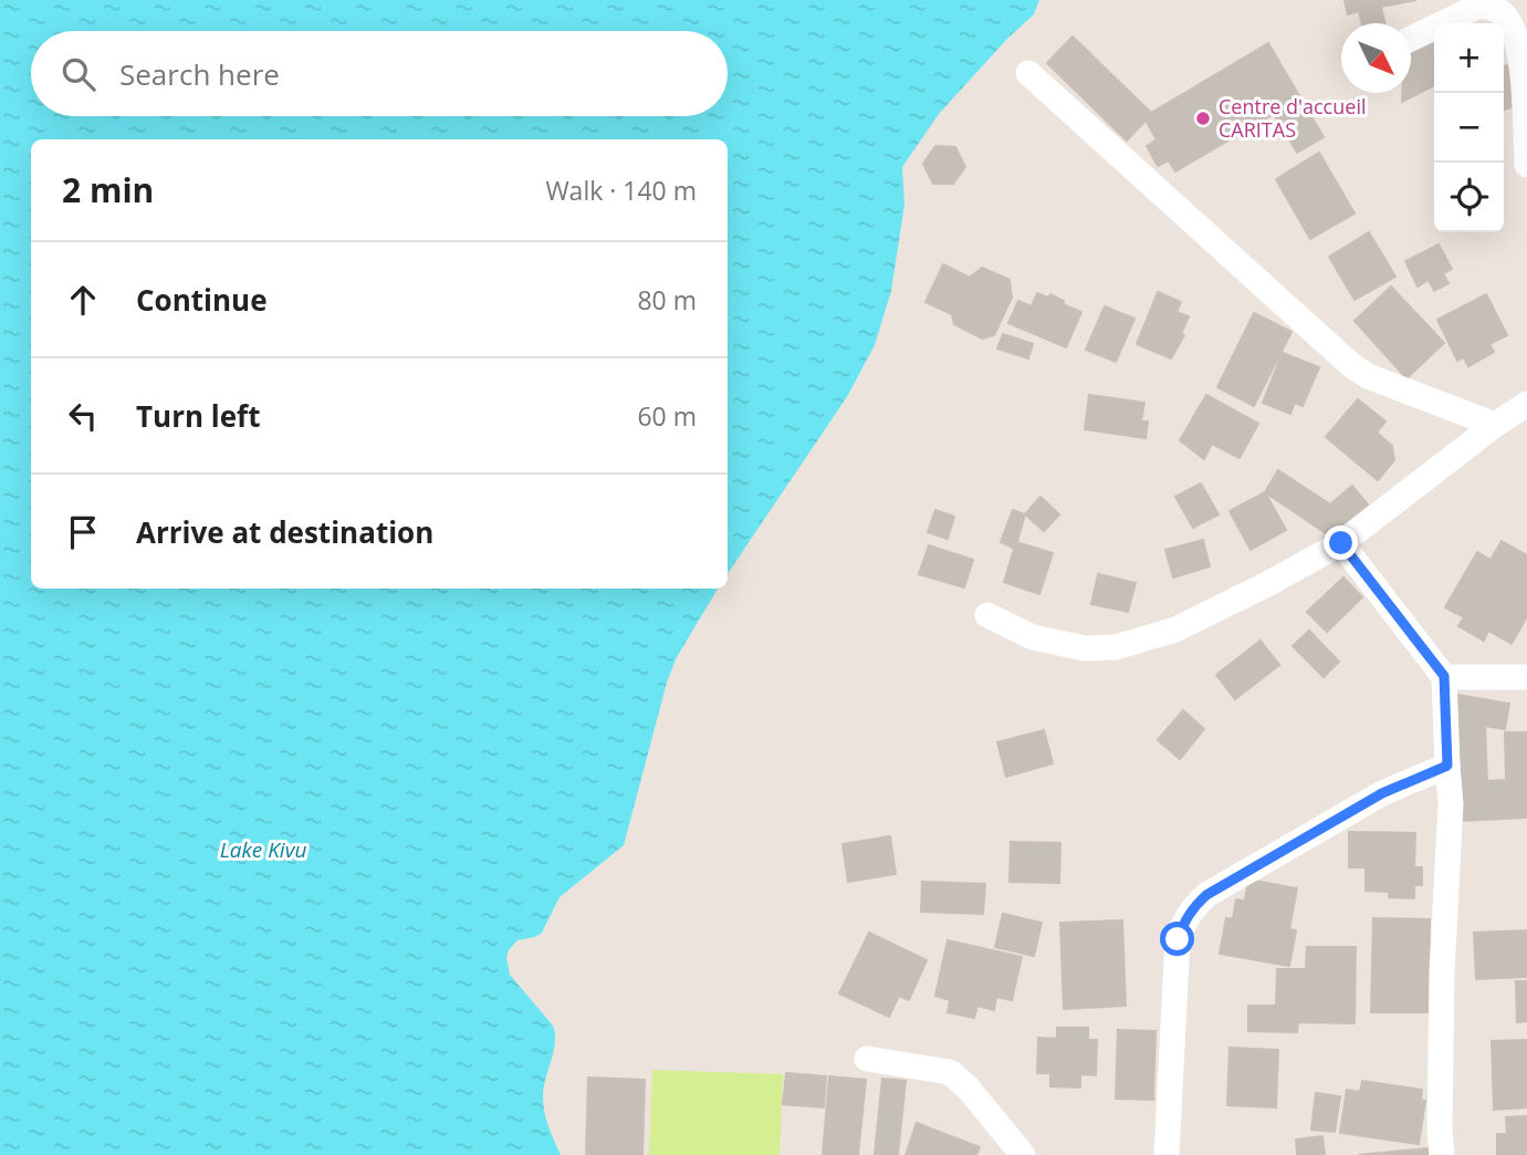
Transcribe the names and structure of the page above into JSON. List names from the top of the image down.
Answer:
{
  "water": ["Lake Kivu"],
  "places": ["Centre d'accueil CARITAS"],
  "north": "bottom right",
  "page": {
    "map_buttons": ["+", "−"],
    "search": "Search here",
    "heading": ["2 min", "Walk · 140 m"],
    "list": [
      ["Continue", "80 m"],
      ["Turn left", "60 m"],
      "Arrive at destination"
    ]
  }
}
